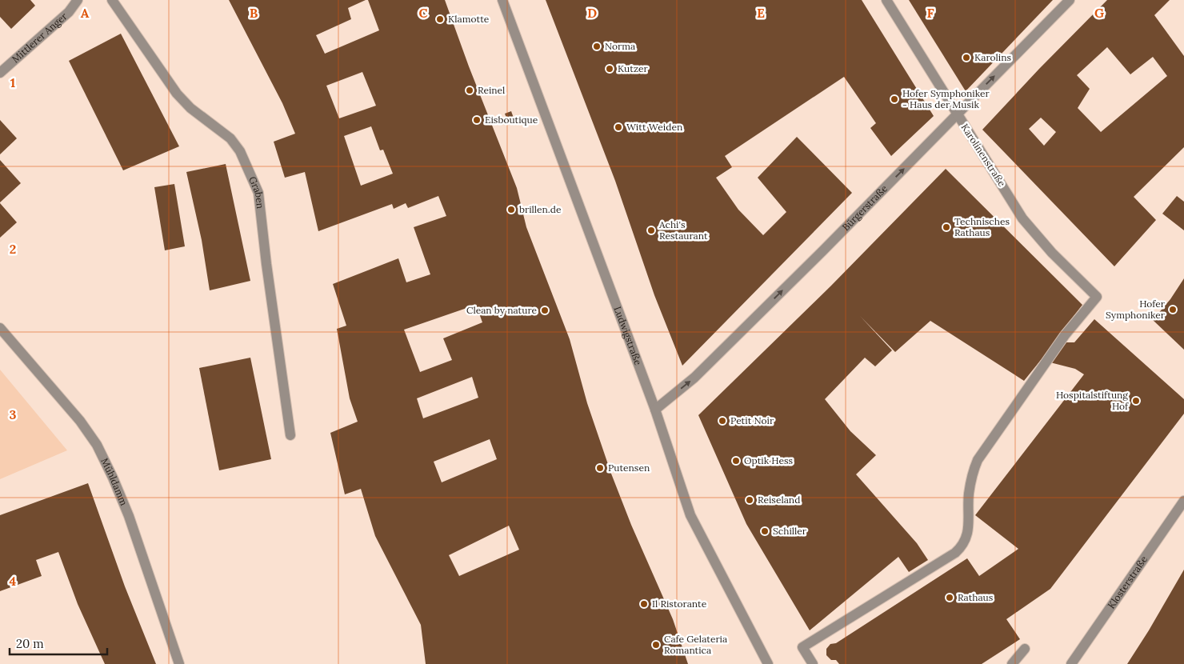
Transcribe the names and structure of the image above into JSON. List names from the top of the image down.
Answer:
{
  "streets": {
    "street": [
      "Mittlerer Anger",
      "Karolinenstraße",
      "Graben",
      "Bürgerstraße",
      "Ludwigstraße",
      "Mühldamm",
      "Klosterstraße"
    ]
  },
  "crossings": [
    ["Karolinenstraße", "Bürgerstraße"],
    ["Bürgerstraße", "Ludwigstraße"]
  ],
  "one_way": ["Bürgerstraße"],
  "places": [
    "Klamotte",
    "Norma",
    "Karolins",
    "Kutzer",
    "Reinel",
    "Hofer Symphoniker - Haus der Musik",
    "Eisboutique",
    "Witt Weiden",
    "brillen.de",
    "Technisches Rathaus",
    "Achi's Restaurant",
    "Hofer Symphoniker",
    "Clean by nature",
    "Hospitalstiftung Hof",
    "Petit Noir",
    "Optik Hess",
    "Putensen",
    "Reiseland",
    "Schiller",
    "Rathaus",
    "Il Ristorante",
    "Cafe Gelateria Romantica"
  ],
  "scale_bar": "20 m",
  "grid": {
    "columns": [
      "A",
      "B",
      "C",
      "D",
      "E",
      "F",
      "G"
    ],
    "rows": [
      "1",
      "2",
      "3",
      "4"
    ]
  }
}
